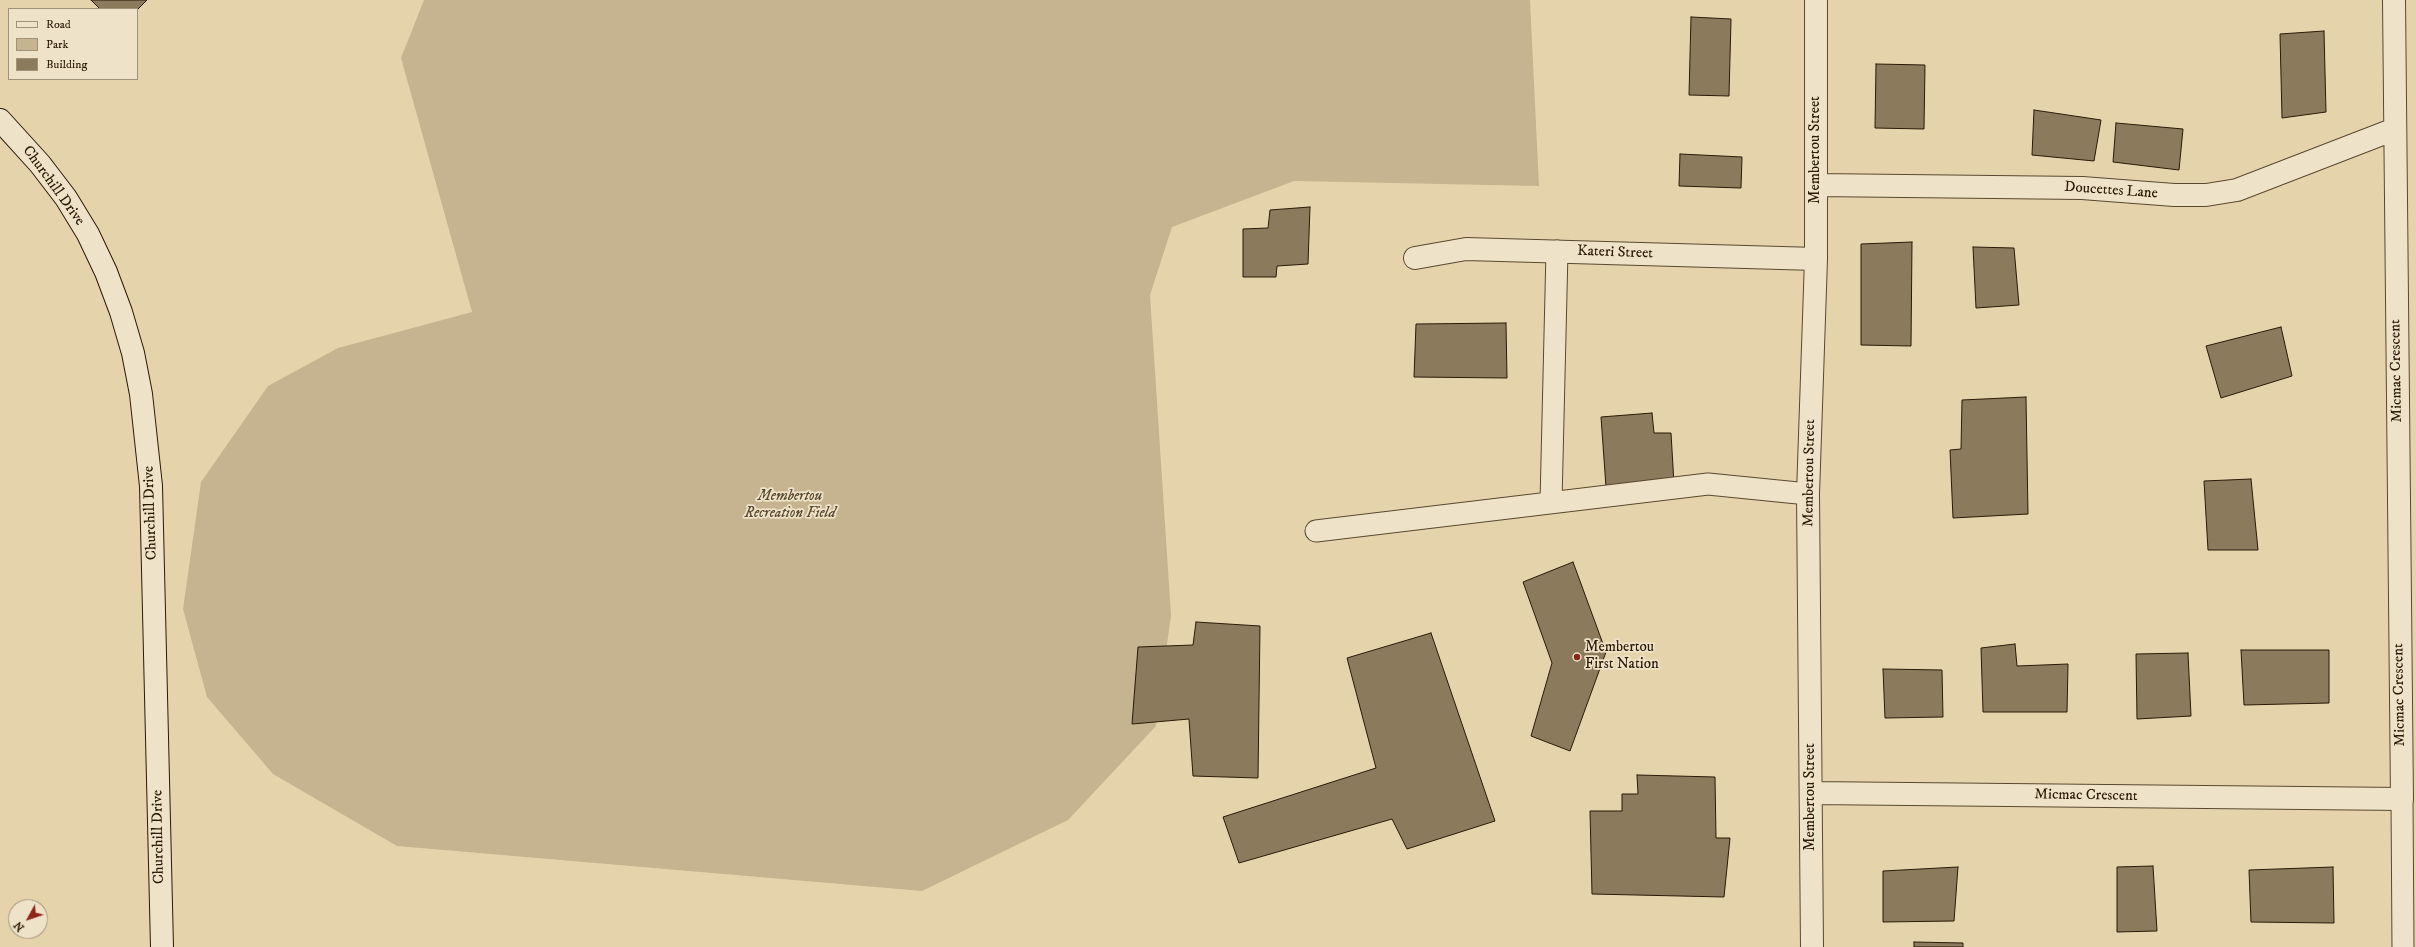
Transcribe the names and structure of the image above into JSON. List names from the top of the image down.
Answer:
{
  "streets": {
    "street": [
      "Membertou Street",
      "Churchill Drive",
      "Doucettes Lane",
      "Kateri Street",
      "Micmac Crescent"
    ]
  },
  "crossings": [
    ["Membertou Street", "Doucettes Lane"],
    ["Membertou Street", "Kateri Street"],
    ["Membertou Street", "Micmac Crescent"],
    ["Doucettes Lane", "Micmac Crescent"]
  ],
  "parks": ["Membertou Recreation Field"],
  "places": ["Membertou First Nation"],
  "legend": ["Road", "Park", "Building"],
  "north": "bottom left"
}
